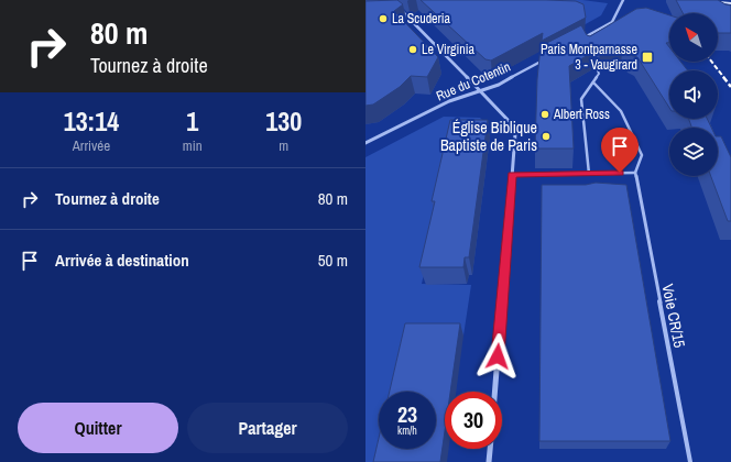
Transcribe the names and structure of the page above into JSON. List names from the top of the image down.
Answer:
{
  "streets": {
    "street": ["Rue du Cotentin"],
    "lane": ["Voie CR/15"]
  },
  "places": {
    "other": [
      "La Scuderia",
      "Le Virginia",
      "Albert Ross",
      "Église Biblique Baptiste de Paris"
    ],
    "transit": ["Paris Montparnasse 3 - Vaugirard"]
  },
  "north": "top left",
  "page": {
    "turn": ["80 m", "Tournez à droite"],
    "eta": [
      "13:14",
      "Arrivée",
      "1",
      "min",
      "130",
      "m"
    ],
    "list": [
      {
        "name": "Tournez à droite",
        "value": "80 m"
      },
      {
        "name": "Arrivée à destination",
        "value": "50 m"
      }
    ],
    "speed": "23 km/h",
    "limit": "30",
    "buttons": ["Quitter", "Partager"]
  }
}
